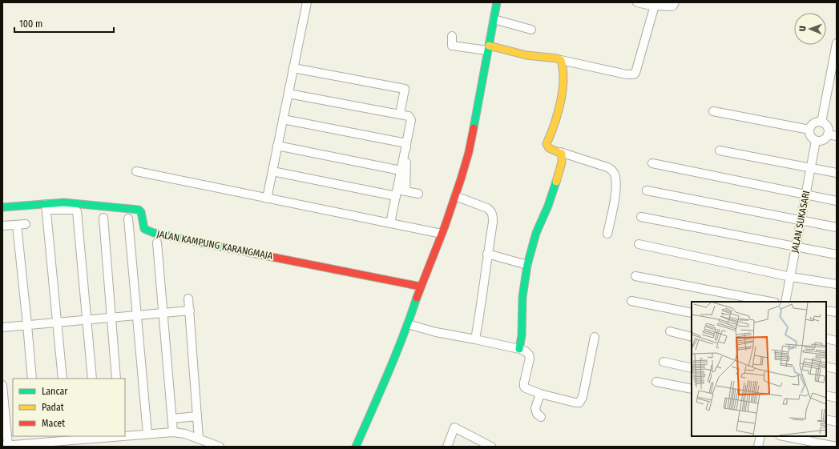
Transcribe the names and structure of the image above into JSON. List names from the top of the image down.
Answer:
{
  "streets": {
    "street": ["JALAN SUKASARI", "JALAN KAMPUNG KARANGMAJA"]
  },
  "legend": ["Lancar", "Padat", "Macet"],
  "scale_bar": "100 m",
  "north": "left"
}
